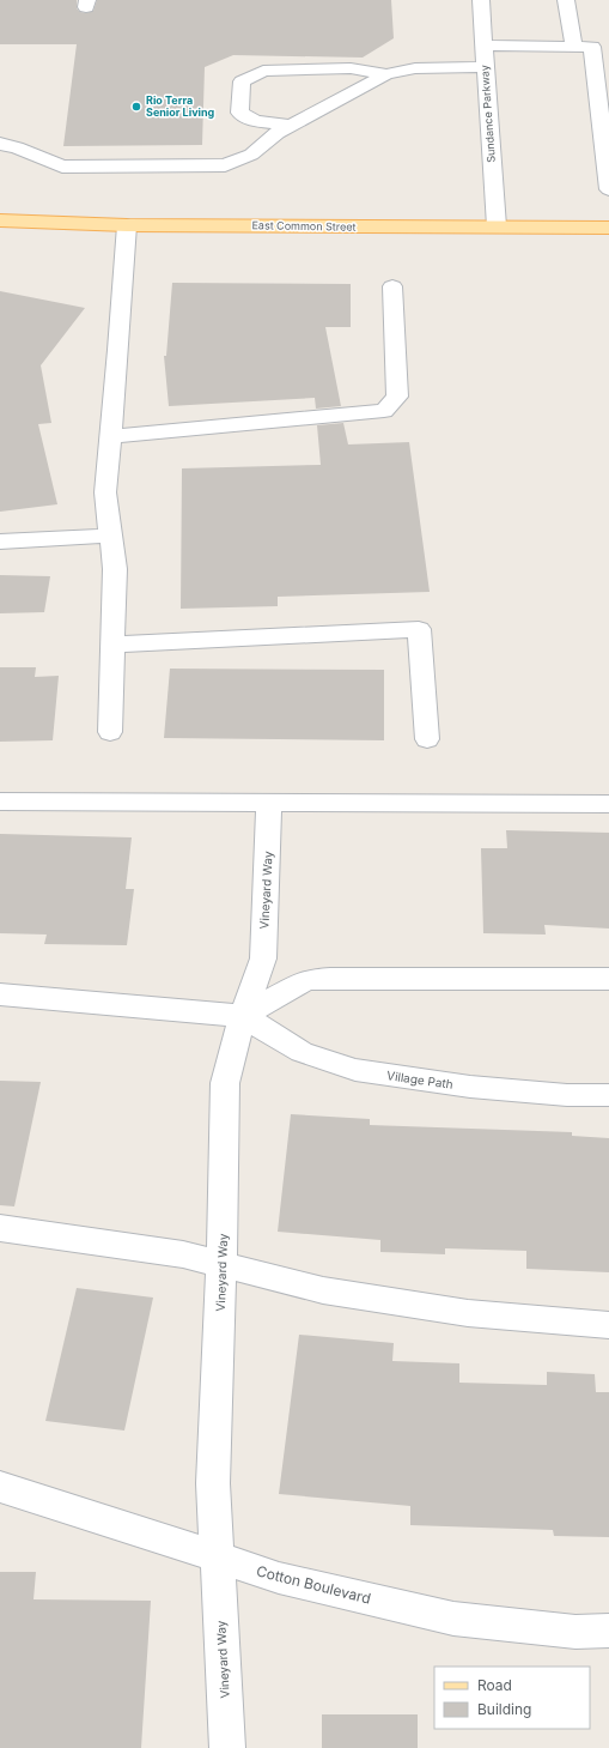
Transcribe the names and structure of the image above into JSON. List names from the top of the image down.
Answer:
{
  "streets": {
    "main road": ["East Common Street"],
    "street": [
      "Sundance Parkway",
      "Vineyard Way",
      "Village Path",
      "Cotton Boulevard"
    ]
  },
  "crossings": [
    ["Sundance Parkway", "East Common Street"],
    ["Vineyard Way", "Village Path"],
    ["Vineyard Way", "Cotton Boulevard"]
  ],
  "places": ["Rio Terra Senior Living"],
  "legend": ["Road", "Building"]
}
